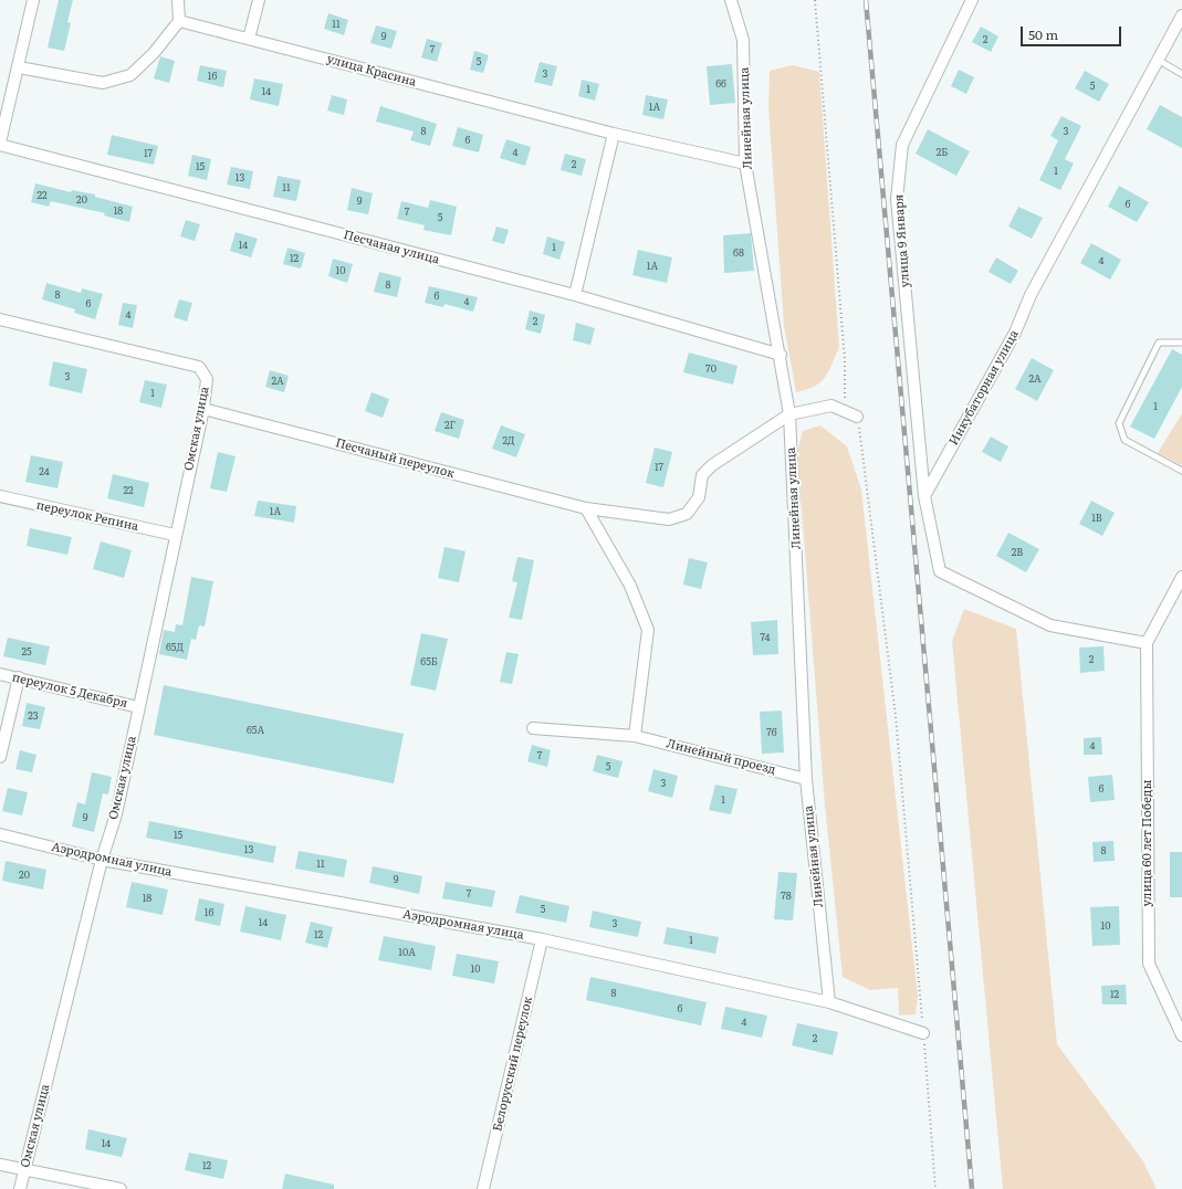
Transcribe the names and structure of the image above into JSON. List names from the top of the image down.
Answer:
{
  "streets": {
    "street": [
      "улица Красина",
      "Линейная улица",
      "улица 9 Января",
      "Песчаная улица",
      "Инкубаторная улица",
      "Омская улица",
      "Песчаный переулок",
      "переулок Репина",
      "переулок 5 Декабря",
      "Линейный проезд",
      "улица 60 лет Победы",
      "Аэродромная улица",
      "Белорусский переулок"
    ]
  },
  "crossings": [
    ["улица Красина", "Линейная улица"],
    ["Линейная улица", "Песчаная улица"],
    ["Линейная улица", "Линейный проезд"],
    ["Линейная улица", "Аэродромная улица"],
    ["улица 9 Января", "Инкубаторная улица"],
    ["Омская улица", "Песчаный переулок"],
    ["Омская улица", "переулок Репина"],
    ["Омская улица", "переулок 5 Декабря"],
    ["Омская улица", "Аэродромная улица"],
    ["Аэродромная улица", "Белорусский переулок"]
  ],
  "house_numbers": [
    "11",
    "9",
    "2",
    "7",
    "5",
    "3",
    "16",
    "66",
    "5",
    "1",
    "14",
    "1А",
    "8",
    "3",
    "6",
    "4",
    "2Б",
    "17",
    "2",
    "15",
    "1",
    "13",
    "11",
    "22",
    "20",
    "9",
    "6",
    "18",
    "7",
    "5",
    "14",
    "1",
    "68",
    "12",
    "4",
    "1А",
    "10",
    "8",
    "8",
    "6",
    "4",
    "6",
    "4",
    "2",
    "70",
    "3",
    "2А",
    "2А",
    "1",
    "1",
    "2Г",
    "2Д",
    "17",
    "24",
    "22",
    "1А",
    "1В",
    "2В",
    "74",
    "65Д",
    "25",
    "2",
    "65Б",
    "23",
    "65А",
    "76",
    "4",
    "7",
    "5",
    "3",
    "6",
    "1",
    "9",
    "15",
    "13",
    "8",
    "11",
    "20",
    "9",
    "7",
    "78",
    "18",
    "5",
    "16",
    "14",
    "3",
    "10",
    "12",
    "1",
    "10А",
    "10",
    "8",
    "12",
    "6",
    "4",
    "2",
    "14",
    "12"
  ],
  "scale_bar": "50 m"
}
